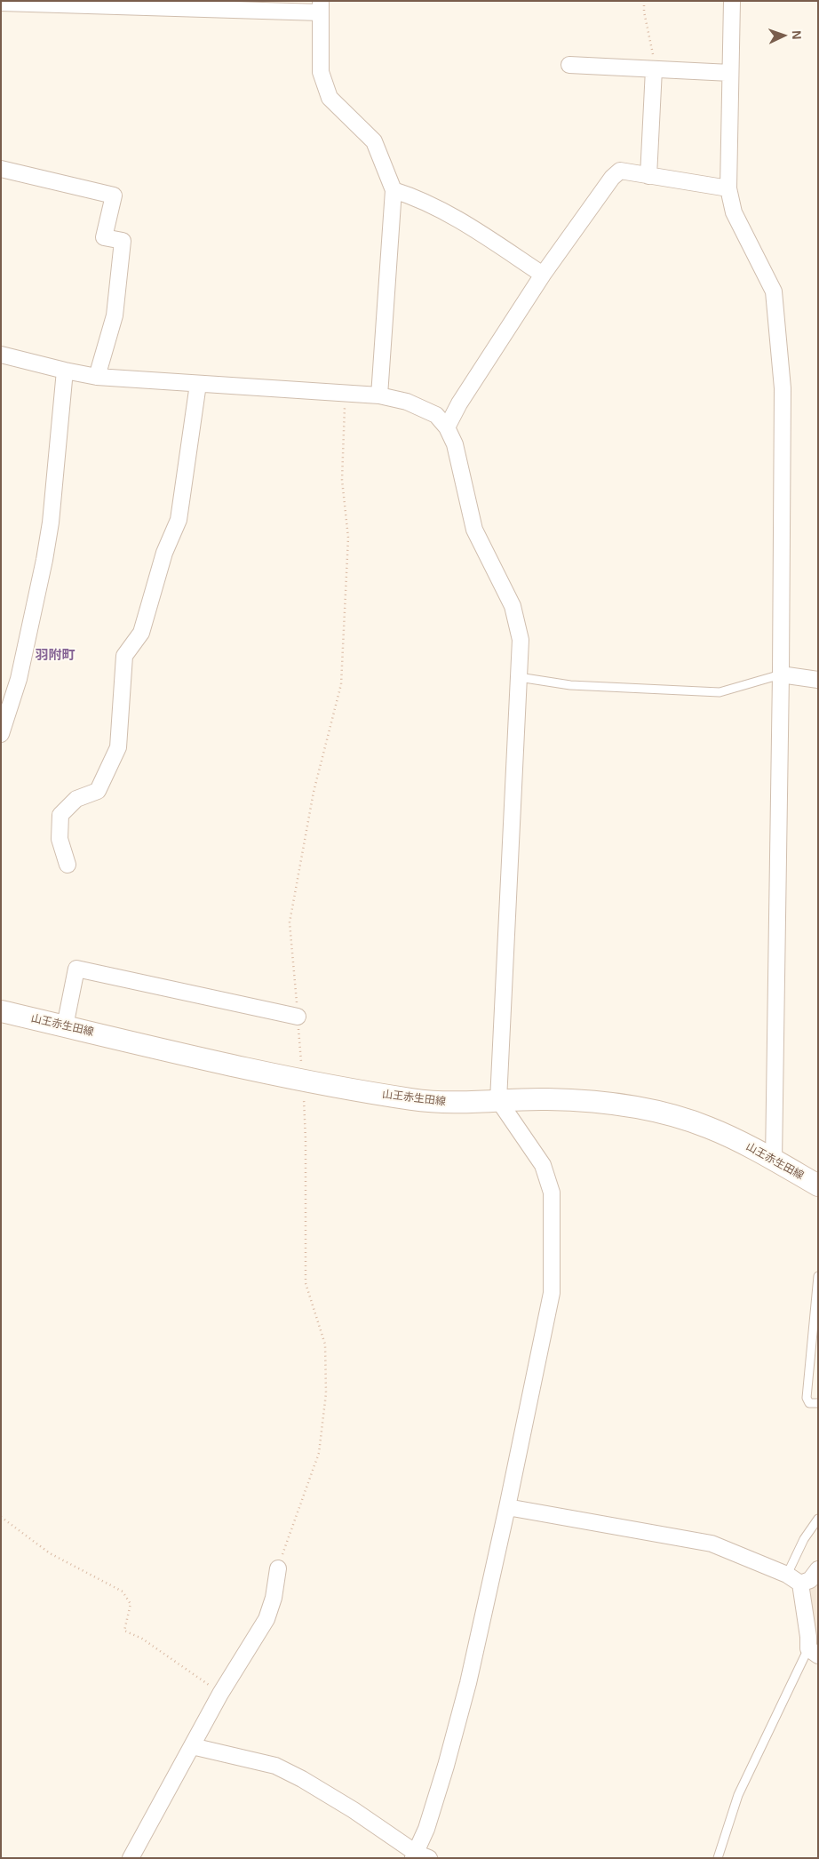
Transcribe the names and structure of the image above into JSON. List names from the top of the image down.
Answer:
{
  "streets": {
    "main road": ["山王赤生田線"]
  },
  "districts": ["羽附町"],
  "north": "right"
}
